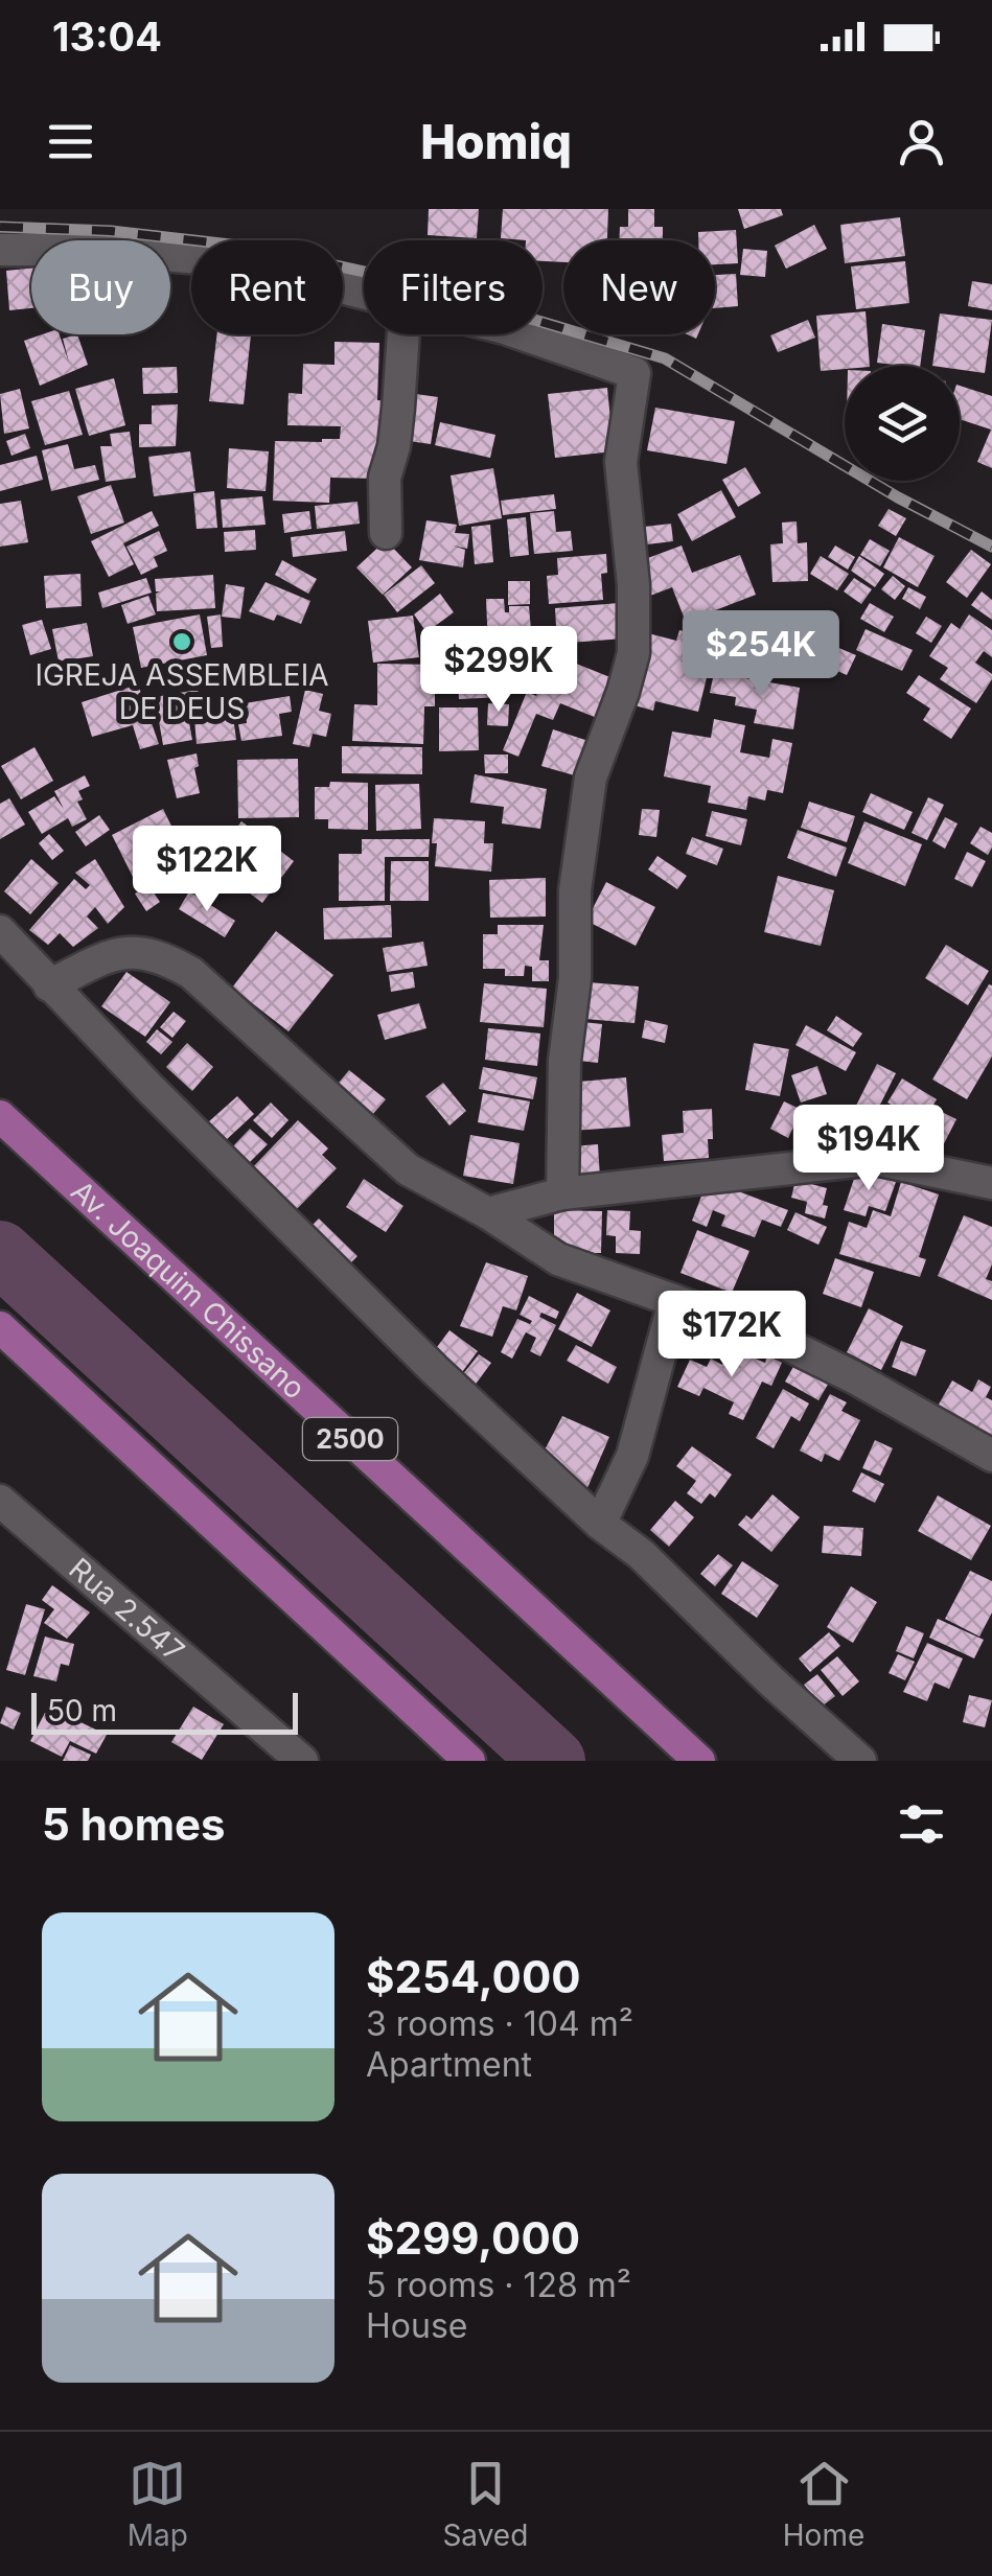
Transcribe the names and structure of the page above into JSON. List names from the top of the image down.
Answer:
{
  "streets": {
    "main road": ["Av. Joaquim Chissano", "2500"],
    "street": ["Rua 2.547"]
  },
  "places": ["IGREJA ASSEMBLEIA DE DEUS"],
  "scale_bar": "50 m",
  "page": {
    "status": "13:04",
    "header": "Homiq",
    "chip": [
      "Buy",
      "Rent",
      "Filters",
      "New"
    ],
    "price": [
      "$254K",
      "$299K",
      "$122K",
      "$194K",
      "$172K"
    ],
    "scale": "50 m",
    "heading": "5 homes",
    "list": [
      {
        "name": "$254,000",
        "note": "3 rooms · 104 m² · Apartment"
      },
      {
        "name": "$299,000",
        "note": "5 rooms · 128 m² · House"
      }
    ],
    "tabs": ["Map", "Saved", "Home"]
  }
}
